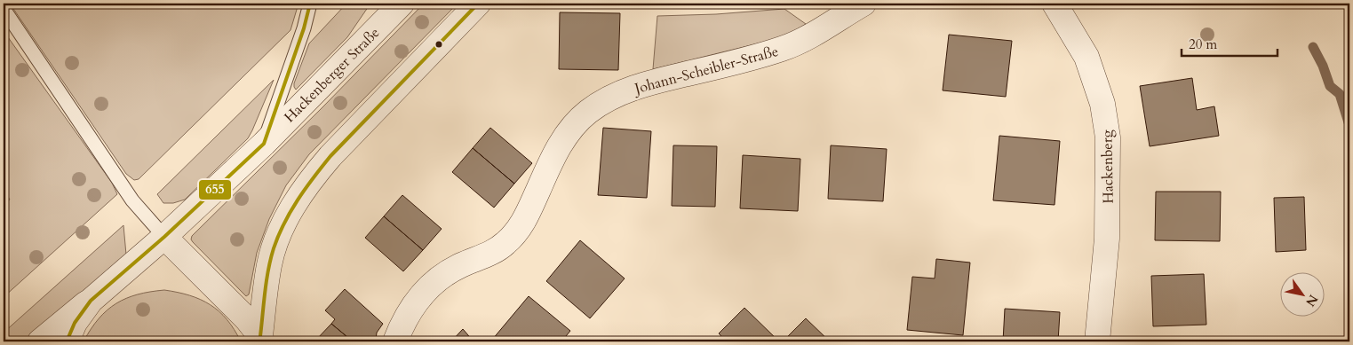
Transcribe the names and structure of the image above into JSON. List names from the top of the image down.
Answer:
{
  "streets": {
    "street": ["Johann-Scheibler-Straße", "Hackenberger Straße", "Hackenberg"]
  },
  "lines": ["transit line 655"],
  "scale_bar": "20 m",
  "north": "bottom right"
}
